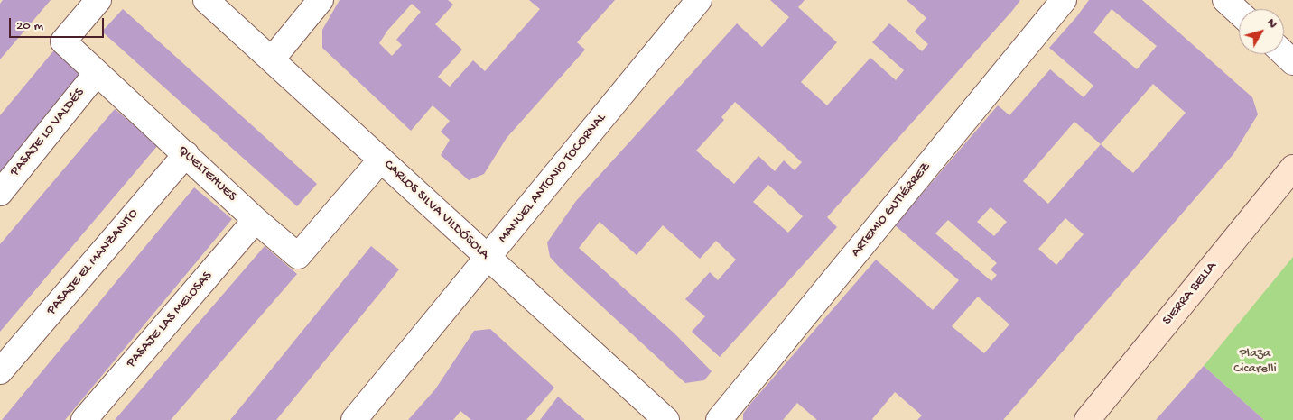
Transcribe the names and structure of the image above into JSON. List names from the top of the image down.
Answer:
{
  "streets": {
    "main road": ["SIERRA BELLA"],
    "street": [
      "PASAJE LO VALDÉS",
      "QUELTEHUES",
      "MANUEL ANTONIO TOCORNAL",
      "CARLOS SILVA VILDÓSOLA",
      "ARTEMIO GUTIÉRREZ",
      "PASAJE EL MANZANITO",
      "PASAJE LAS MELOSAS"
    ]
  },
  "crossings": [
    ["PASAJE LO VALDÉS", "QUELTEHUES"],
    ["QUELTEHUES", "CARLOS SILVA VILDÓSOLA"],
    ["QUELTEHUES", "PASAJE EL MANZANITO"],
    ["QUELTEHUES", "PASAJE LAS MELOSAS"],
    ["MANUEL ANTONIO TOCORNAL", "CARLOS SILVA VILDÓSOLA"]
  ],
  "parks": ["Plaza Cicarelli"],
  "scale_bar": "20 m",
  "north": "top right"
}
